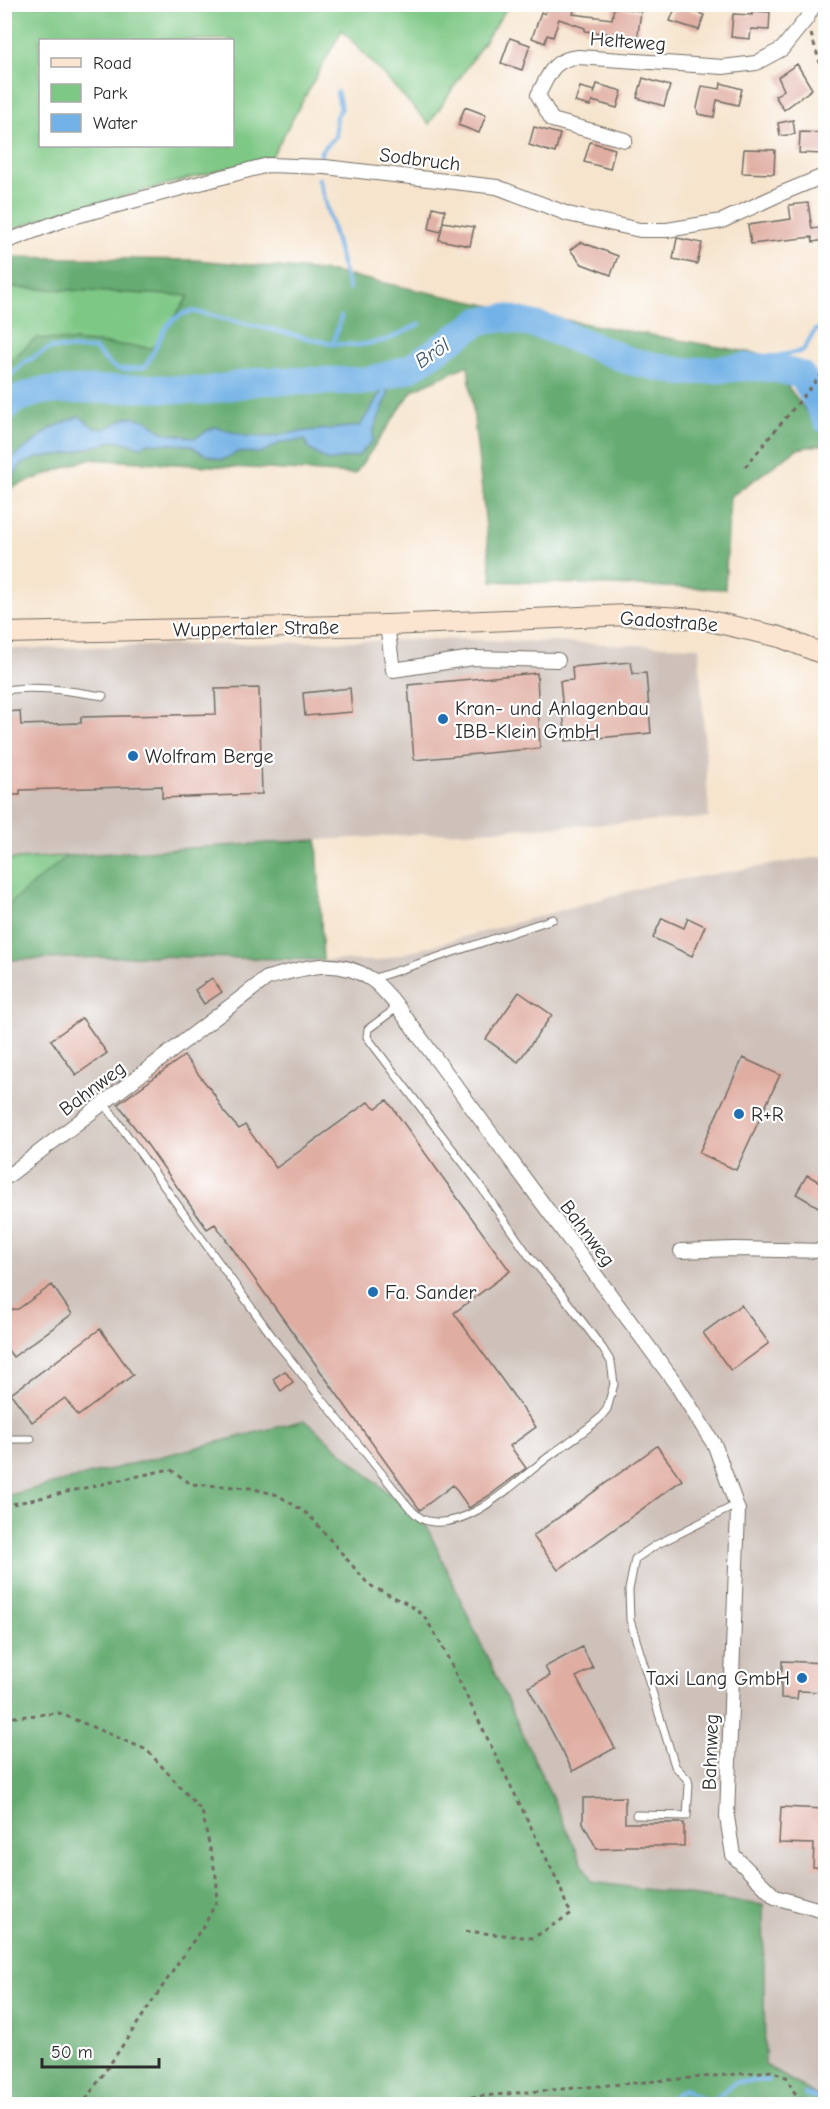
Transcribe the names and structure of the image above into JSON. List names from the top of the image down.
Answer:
{
  "streets": {
    "main road": ["Gadostraße", "Wuppertaler Straße"],
    "street": ["Helteweg", "Sodbruch", "Bahnweg"]
  },
  "crossings": [
    ["Gadostraße", "Wuppertaler Straße"]
  ],
  "water": ["Bröl"],
  "places": [
    "Kran- und Anlagenbau IBB-Klein GmbH",
    "Wolfram Berge",
    "R+R",
    "Fa. Sander",
    "Taxi Lang GmbH"
  ],
  "legend": ["Road", "Park", "Water"],
  "scale_bar": "50 m"
}
